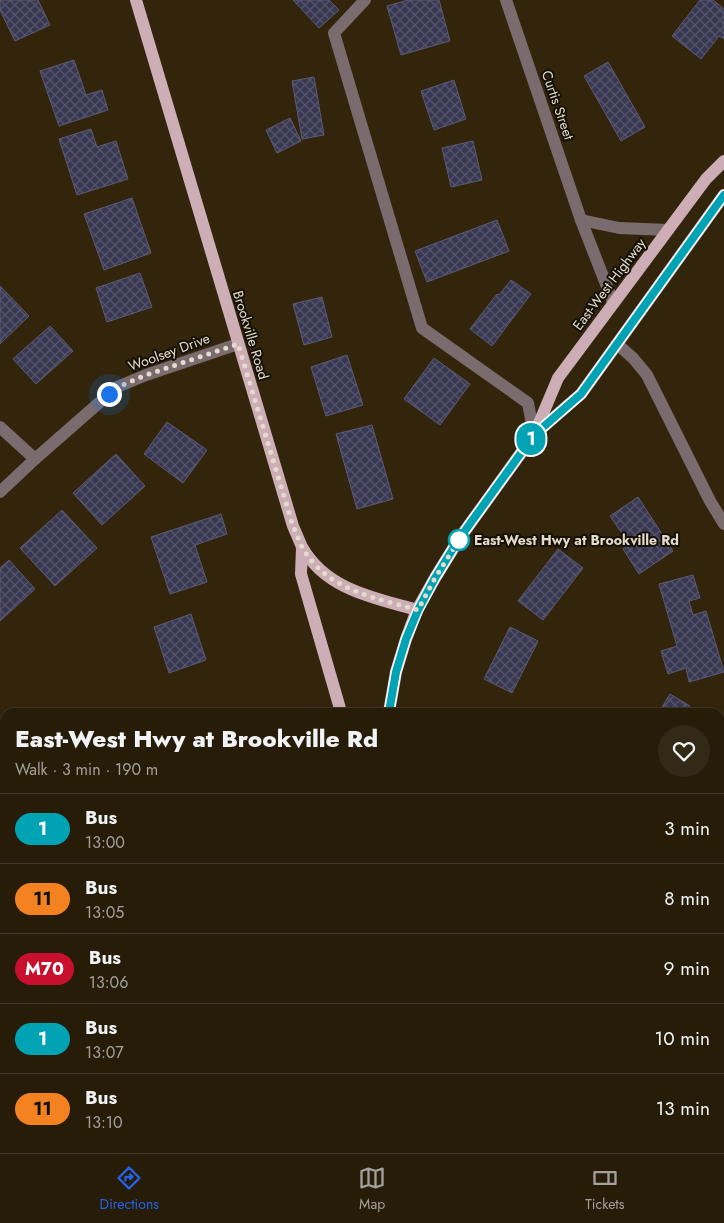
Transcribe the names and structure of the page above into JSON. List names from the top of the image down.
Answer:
{
  "streets": {
    "main road": ["East-West Highway", "Brookville Road"],
    "street": ["Curtis Street", "Woolsey Drive"]
  },
  "crossings": [
    ["Curtis Street", "East-West Highway"],
    ["East-West Highway", "Brookville Road"],
    ["Brookville Road", "Woolsey Drive"]
  ],
  "places": ["East-West Hwy at Brookville Rd"],
  "lines": ["bus line 1"],
  "page": {
    "on_map": "1",
    "heading": ["East-West Hwy at Brookville Rd", "Walk · 3 min · 190 m"],
    "list": [
      {
        "mark": "1",
        "name": "Bus",
        "note": "13:00",
        "value": "3 min"
      },
      {
        "mark": "11",
        "name": "Bus",
        "note": "13:05",
        "value": "8 min"
      },
      {
        "mark": "M70",
        "name": "Bus",
        "note": "13:06",
        "value": "9 min"
      },
      {
        "mark": "1",
        "name": "Bus",
        "note": "13:07",
        "value": "10 min"
      },
      {
        "mark": "11",
        "name": "Bus",
        "note": "13:10",
        "value": "13 min"
      }
    ],
    "tabs": ["Directions", "Map", "Tickets"]
  }
}
